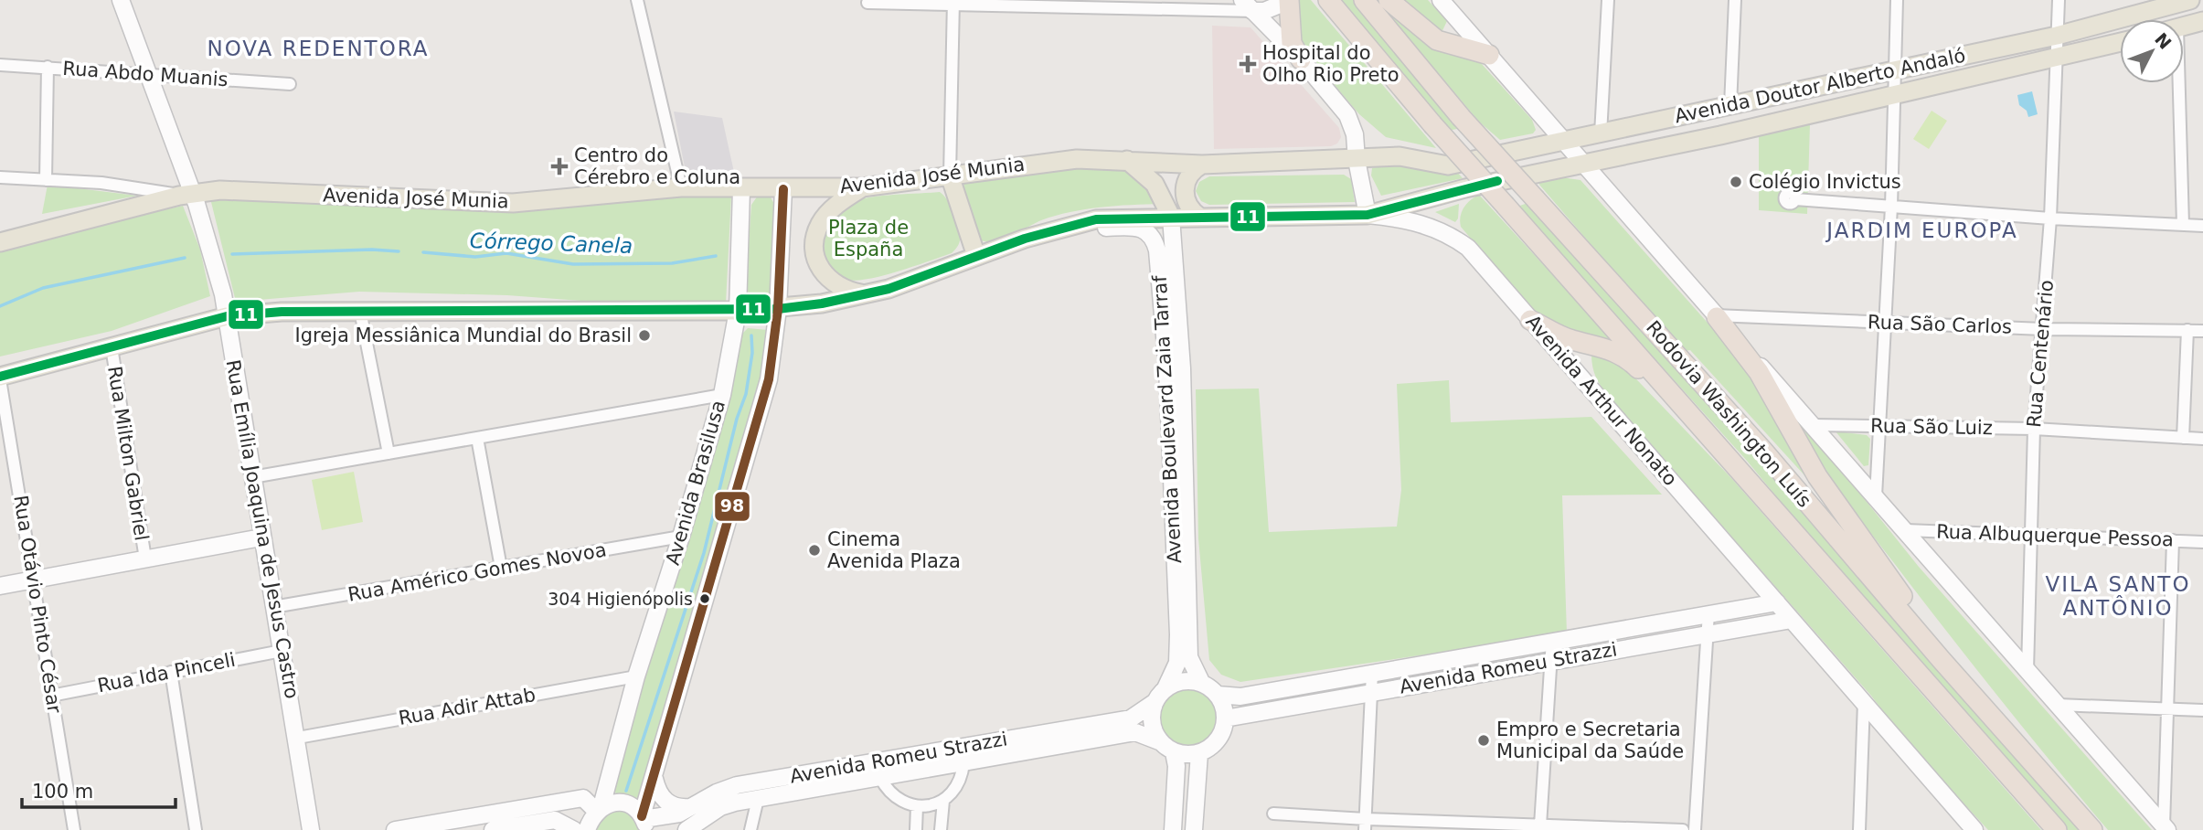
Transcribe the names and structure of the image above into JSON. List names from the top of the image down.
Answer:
{
  "streets": {
    "highway": ["Rodovia Washington Luís"],
    "main road": [
      "Avenida Doutor Alberto Andaló",
      "Avenida José Munia",
      "Avenida Arthur Nonato",
      "Avenida Boulevard Zaia Tarraf",
      "Avenida Brasilusa",
      "Rua Emília Joaquina de Jesus Castro",
      "Avenida Romeu Strazzi"
    ],
    "street": [
      "Rua Abdo Muanis",
      "Rua São Carlos",
      "Rua Centenário",
      "Rua São Luiz",
      "Rua Milton Gabriel",
      "Rua Albuquerque Pessoa",
      "Rua Américo Gomes Novoa",
      "Rua Otávio Pinto César",
      "Rua Ida Pinceli",
      "Rua Adir Attab"
    ]
  },
  "crossings": [
    ["Rua Abdo Muanis", "Rua Emília Joaquina de Jesus Castro"],
    ["Avenida Doutor Alberto Andaló", "Avenida José Munia"],
    ["Avenida Doutor Alberto Andaló", "Rua Centenário"],
    ["Avenida Doutor Alberto Andaló", "Avenida Arthur Nonato"],
    ["Avenida José Munia", "Avenida Brasilusa"],
    ["Avenida José Munia", "Rua Emília Joaquina de Jesus Castro"],
    ["Rua São Carlos", "Rua Centenário"],
    ["Rua Centenário", "Rua São Luiz"],
    ["Rua Centenário", "Rua Albuquerque Pessoa"],
    ["Avenida Arthur Nonato", "Avenida Romeu Strazzi"],
    ["Avenida Boulevard Zaia Tarraf", "Avenida Romeu Strazzi"],
    ["Avenida Brasilusa", "Rua Américo Gomes Novoa"],
    ["Avenida Brasilusa", "Rua Adir Attab"],
    ["Rua Emília Joaquina de Jesus Castro", "Rua Américo Gomes Novoa"],
    ["Rua Emília Joaquina de Jesus Castro", "Rua Ida Pinceli"],
    ["Rua Emília Joaquina de Jesus Castro", "Rua Adir Attab"],
    ["Rua Otávio Pinto César", "Rua Ida Pinceli"]
  ],
  "districts": ["NOVA REDENTORA", "JARDIM EUROPA", "VILA SANTO ANTÔNIO"],
  "water": ["Córrego Canela"],
  "parks": ["Plaza de España"],
  "places": {
    "health": ["Hospital do Olho Rio Preto", "Centro do Cérebro e Coluna"],
    "other": [
      "Colégio Invictus",
      "Igreja Messiânica Mundial do Brasil",
      "Cinema Avenida Plaza",
      "304 Higienópolis",
      "Empro e Secretaria Municipal da Saúde"
    ]
  },
  "lines": ["transit line 11", "transit line 98"],
  "scale_bar": "100 m",
  "north": "top right"
}
